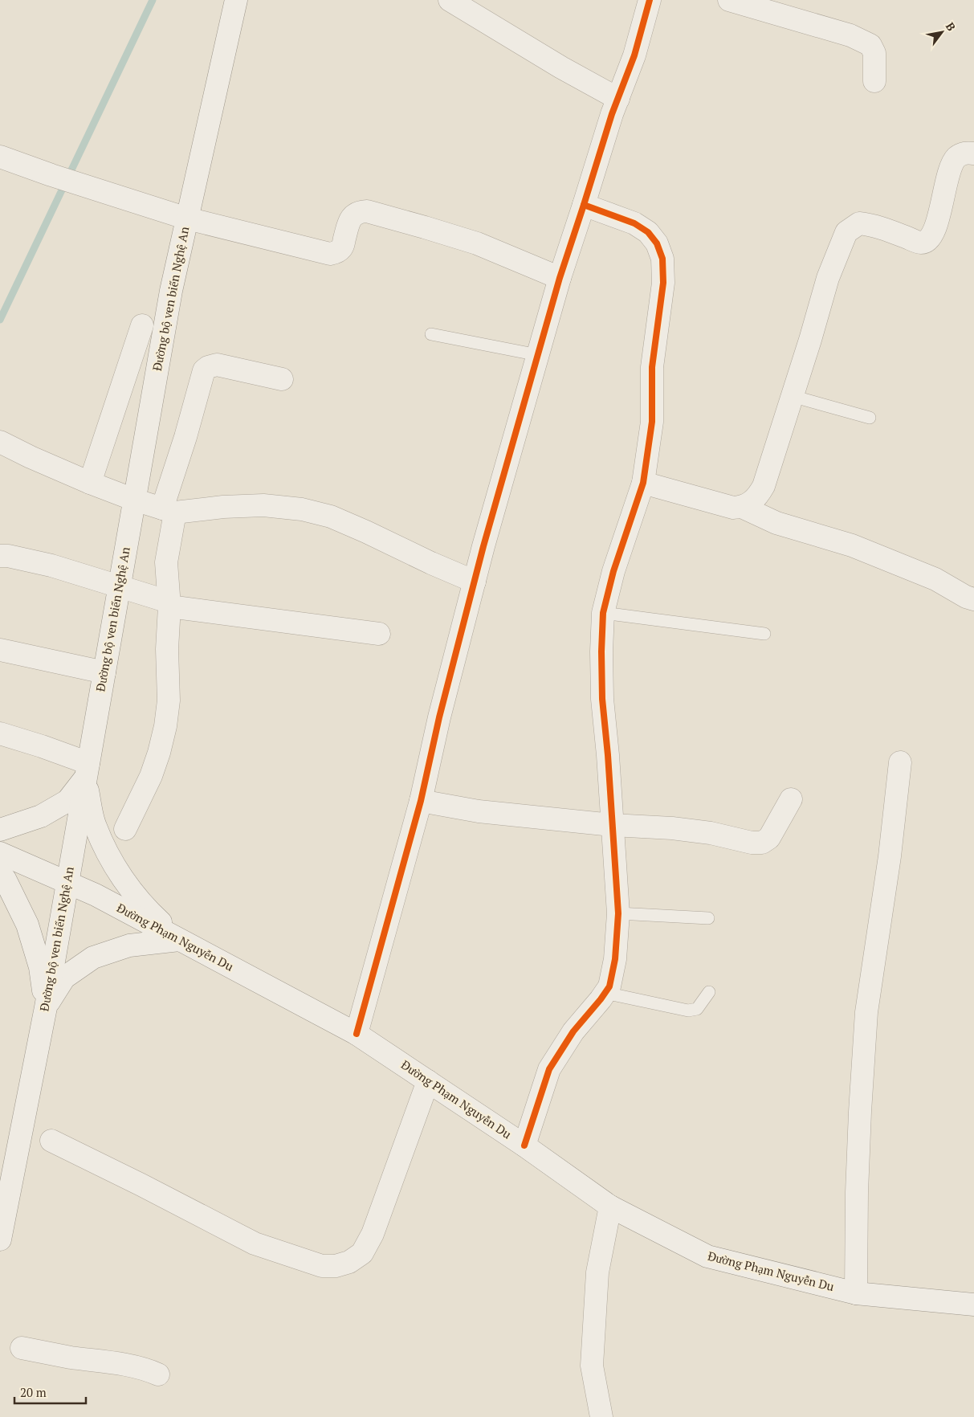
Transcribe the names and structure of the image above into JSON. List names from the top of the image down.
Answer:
{
  "streets": {
    "street": ["Đường bộ ven biển Nghệ An", "Đường Phạm Nguyễn Du"]
  },
  "crossings": [
    ["Đường bộ ven biển Nghệ An", "Đường Phạm Nguyễn Du"]
  ],
  "scale_bar": "20 m",
  "north": "top right"
}
